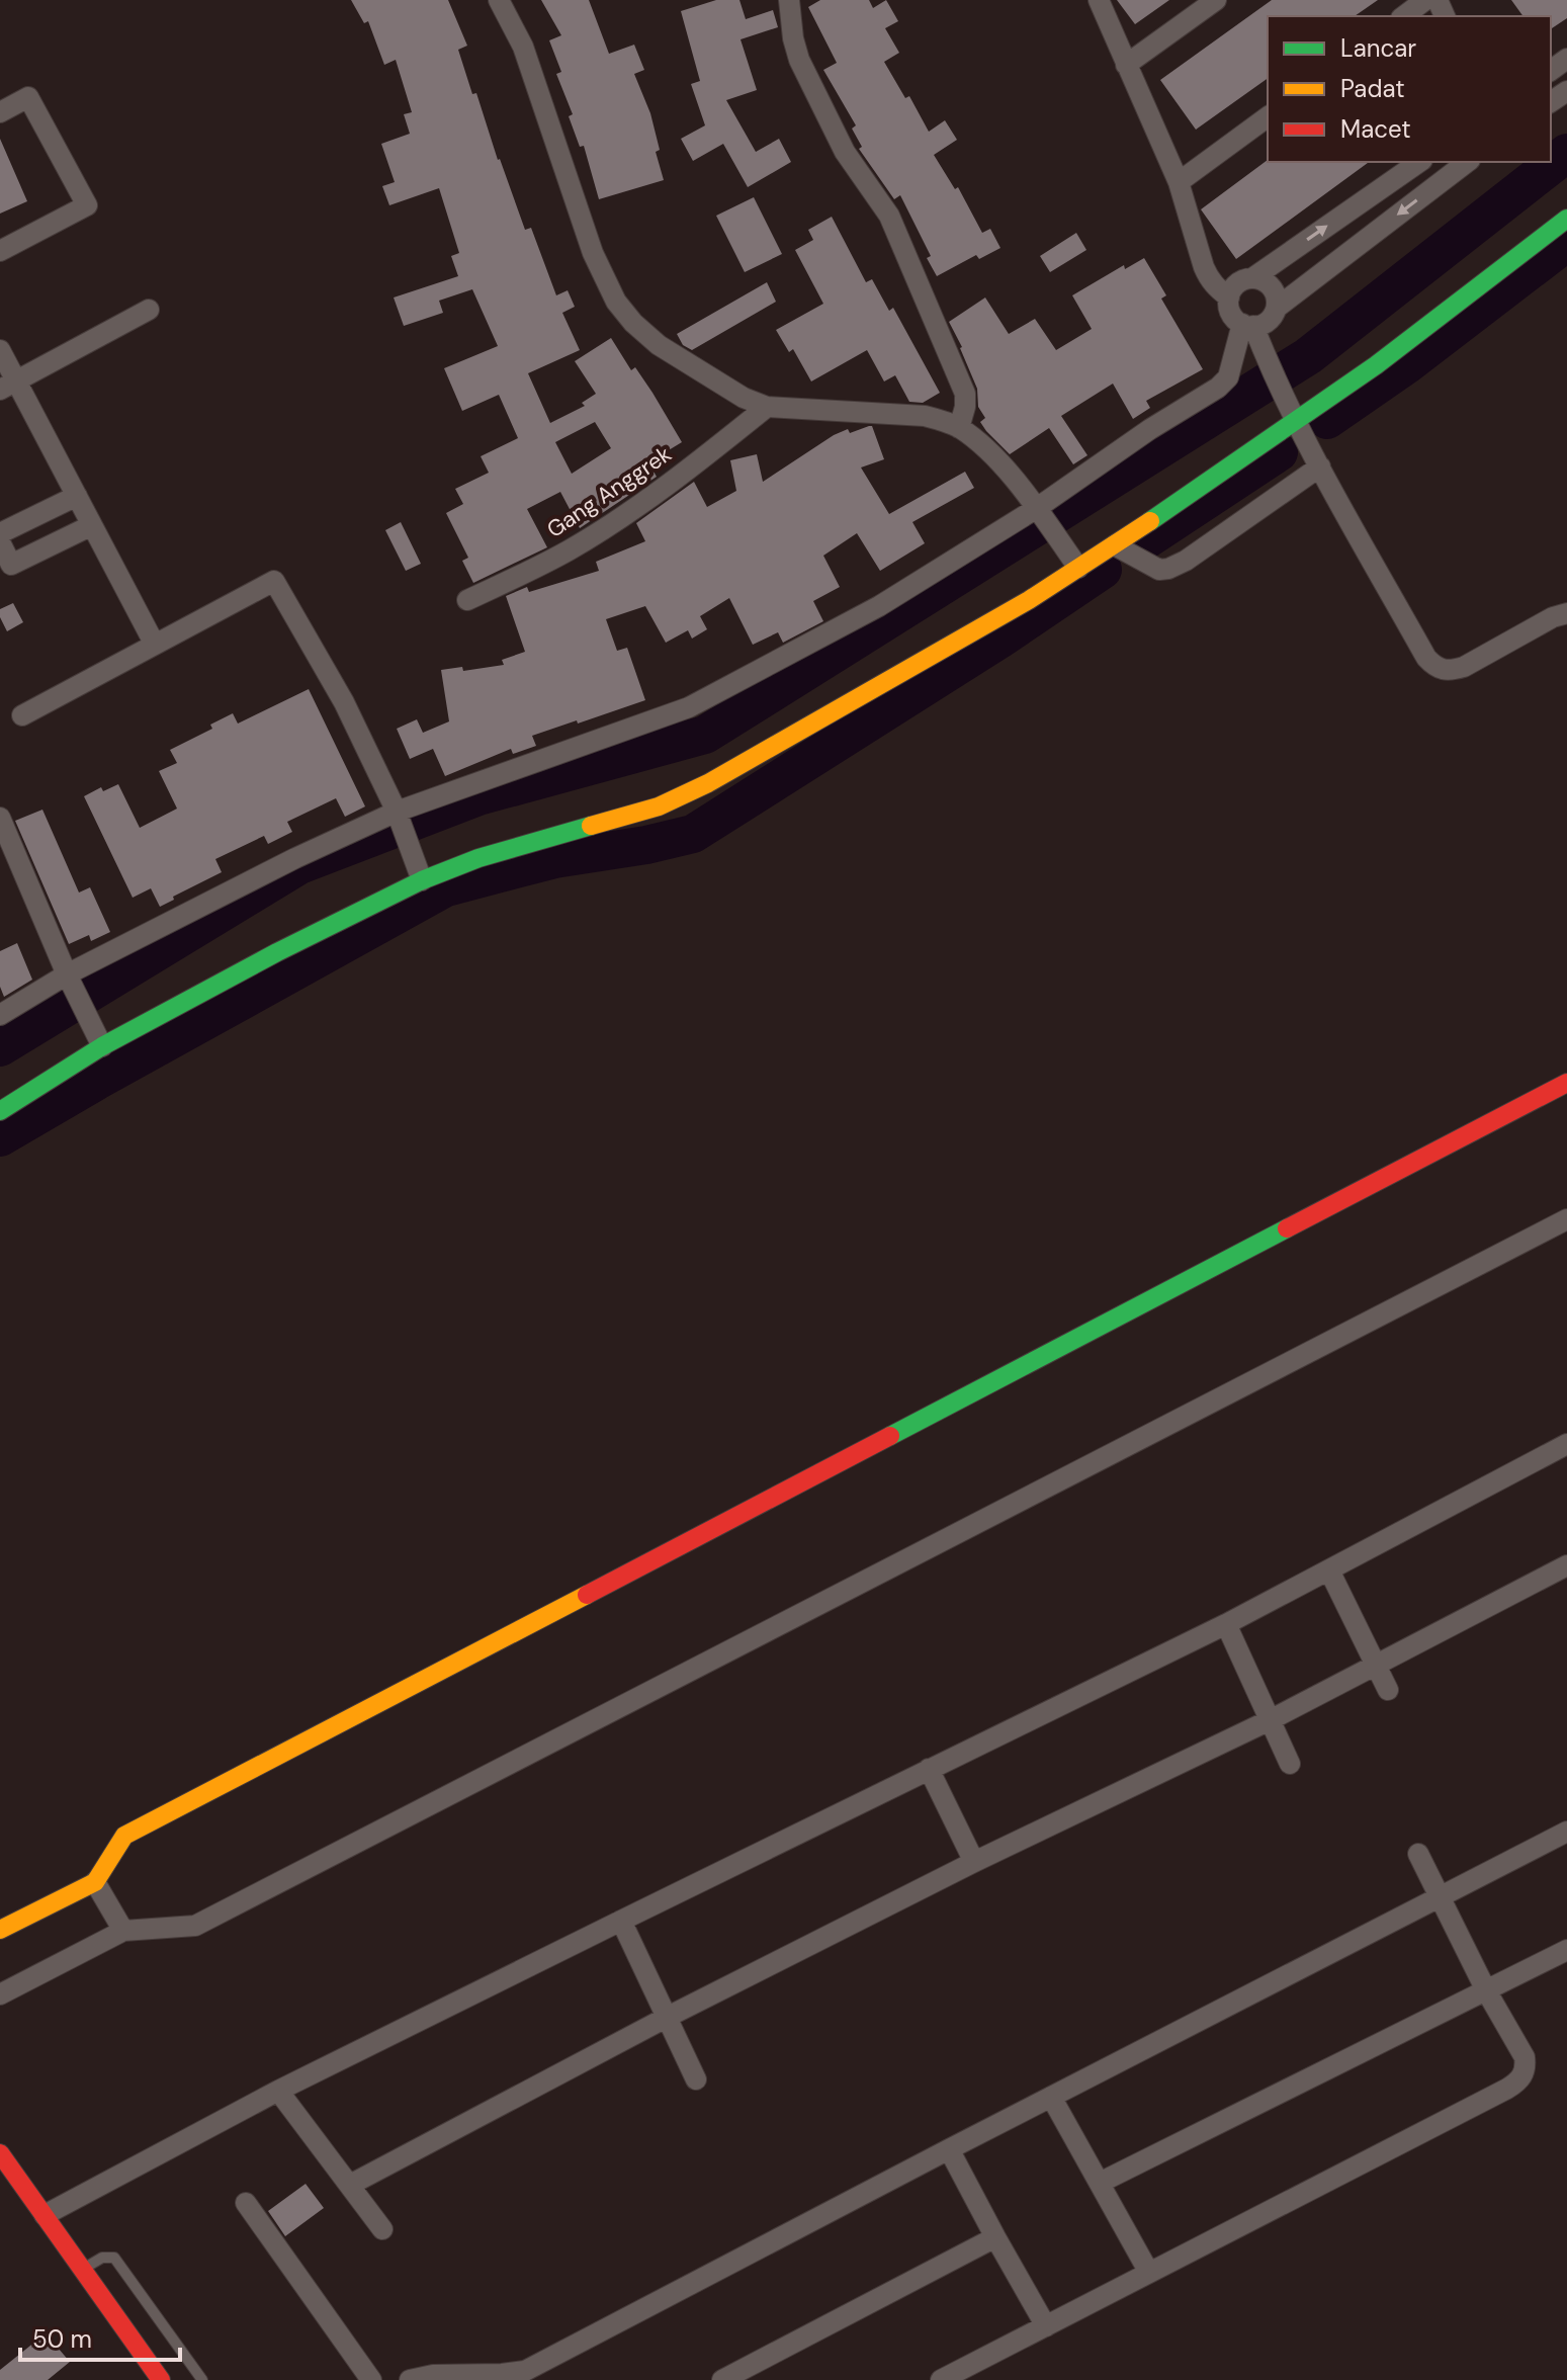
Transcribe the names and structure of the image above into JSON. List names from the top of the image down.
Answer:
{
  "streets": {
    "street": ["Gang Anggrek"]
  },
  "legend": ["Lancar", "Padat", "Macet"],
  "scale_bar": "50 m"
}
